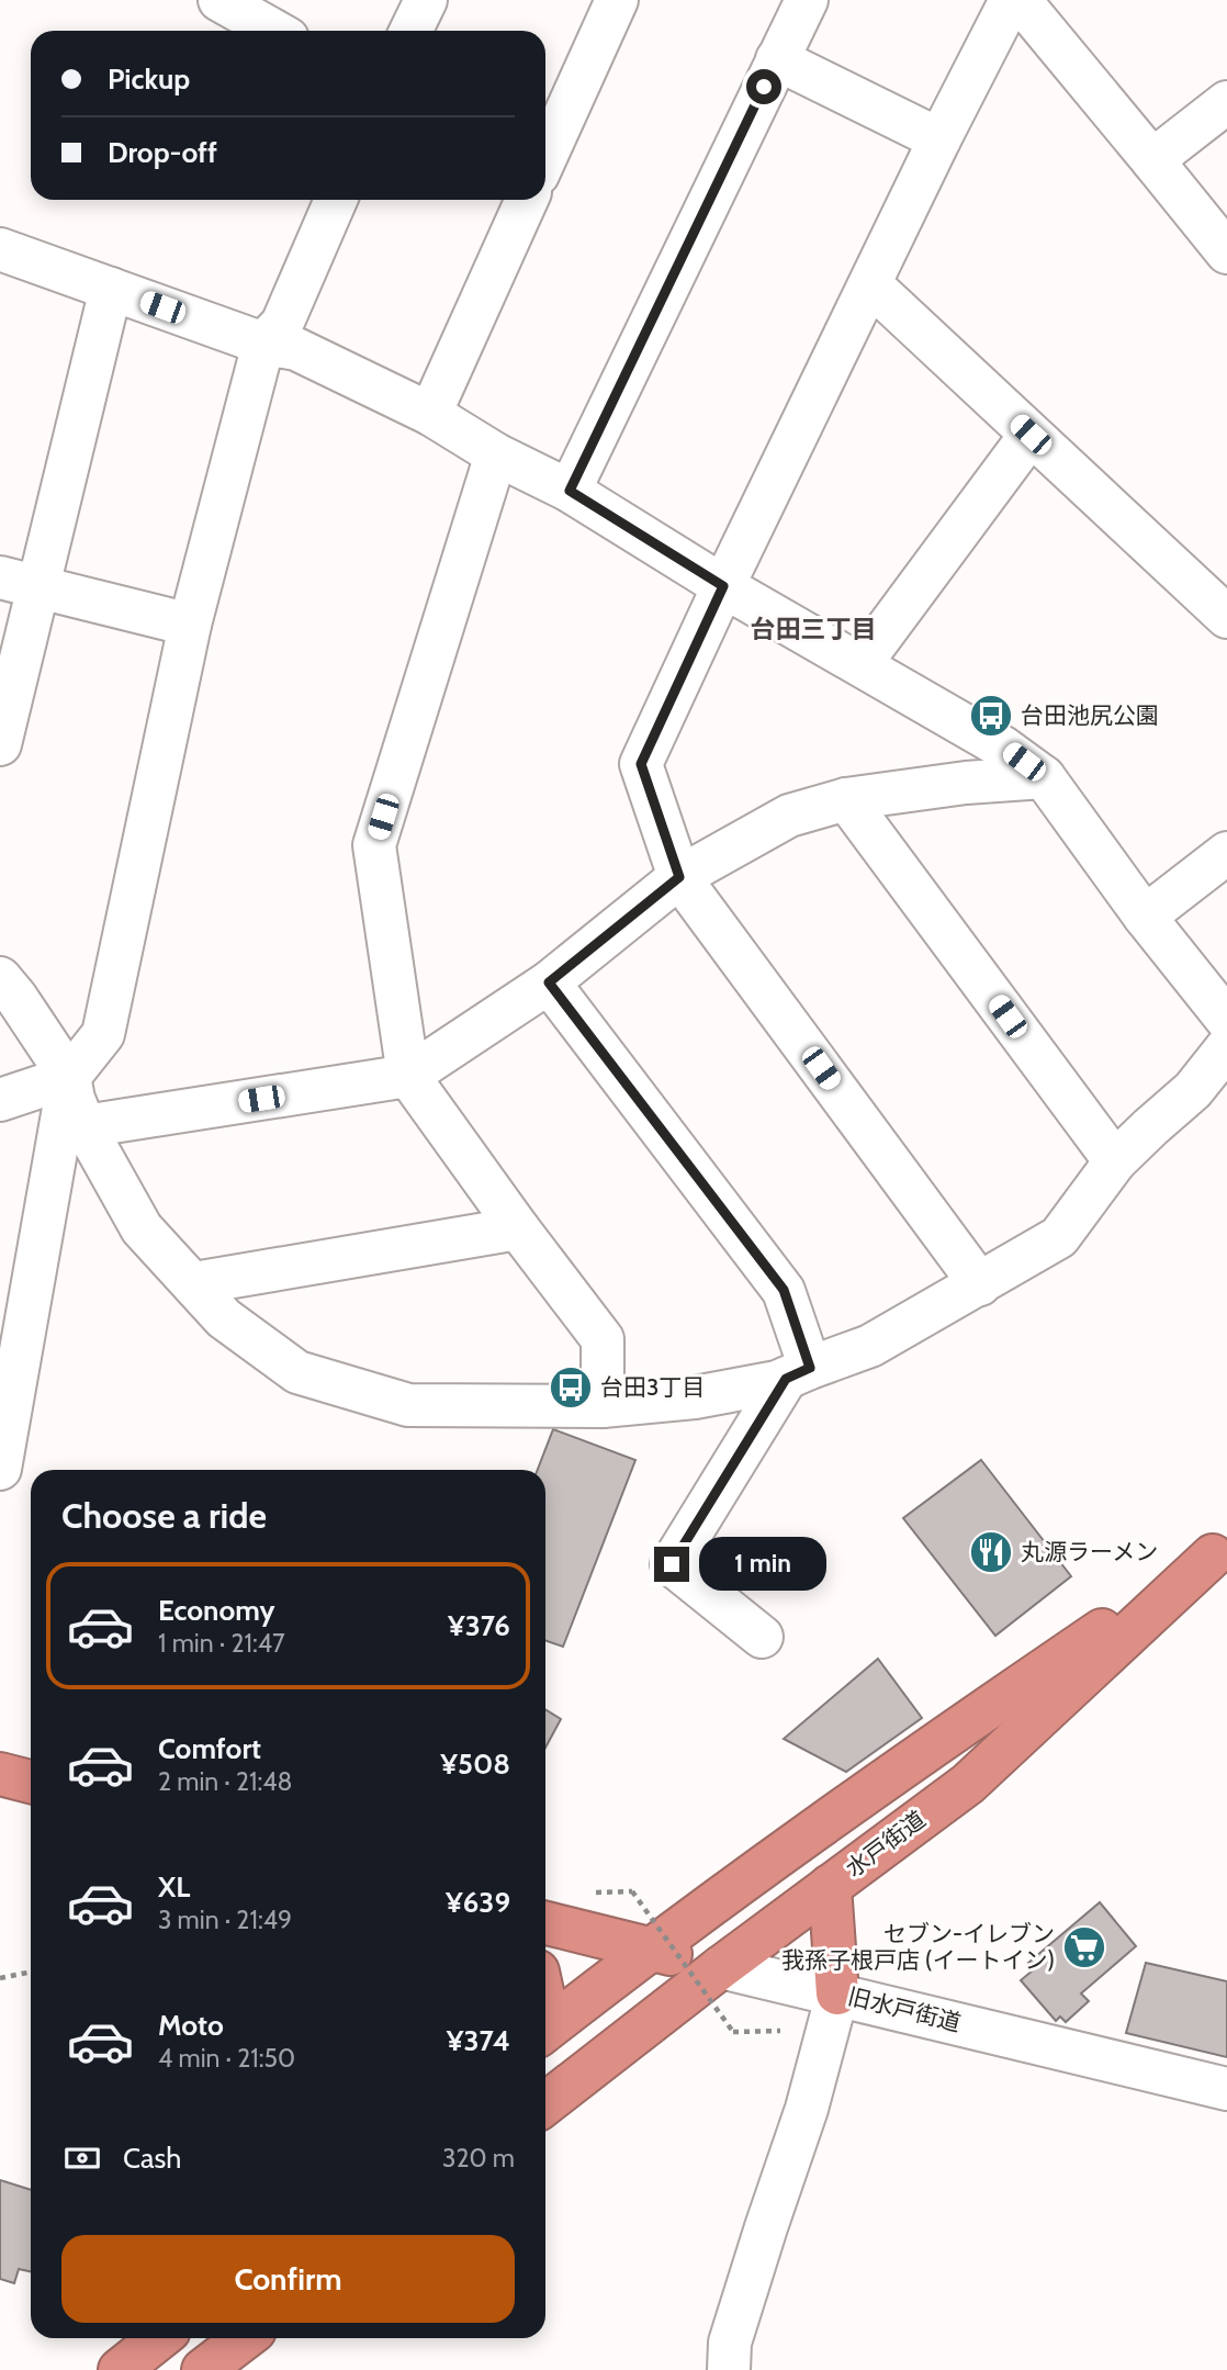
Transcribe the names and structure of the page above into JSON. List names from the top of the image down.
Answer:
{
  "streets": {
    "highway": ["水戸街道", "旧水戸街道"]
  },
  "crossings": [
    ["水戸街道", "旧水戸街道"]
  ],
  "districts": ["台田三丁目"],
  "places": {
    "bus stop": ["台田池尻公園", "台田3丁目"],
    "restaurant": ["丸源ラーメン"],
    "supermarket": ["セブン-イレブン 我孫子根戸店 (イートイン)"]
  },
  "page": {
    "banner": ["Pickup", "Drop-off"],
    "heading": "Choose a ride",
    "bubble": "1 min",
    "list": [
      {
        "name": "Economy",
        "note": "1 min · 21:47",
        "value": "¥376"
      },
      {
        "name": "Comfort",
        "note": "2 min · 21:48",
        "value": "¥508"
      },
      {
        "name": "XL",
        "note": "3 min · 21:49",
        "value": "¥639"
      },
      {
        "name": "Moto",
        "note": "4 min · 21:50",
        "value": "¥374"
      }
    ],
    "pay": ["Cash", "320 m"],
    "buttons": "Confirm"
  }
}
